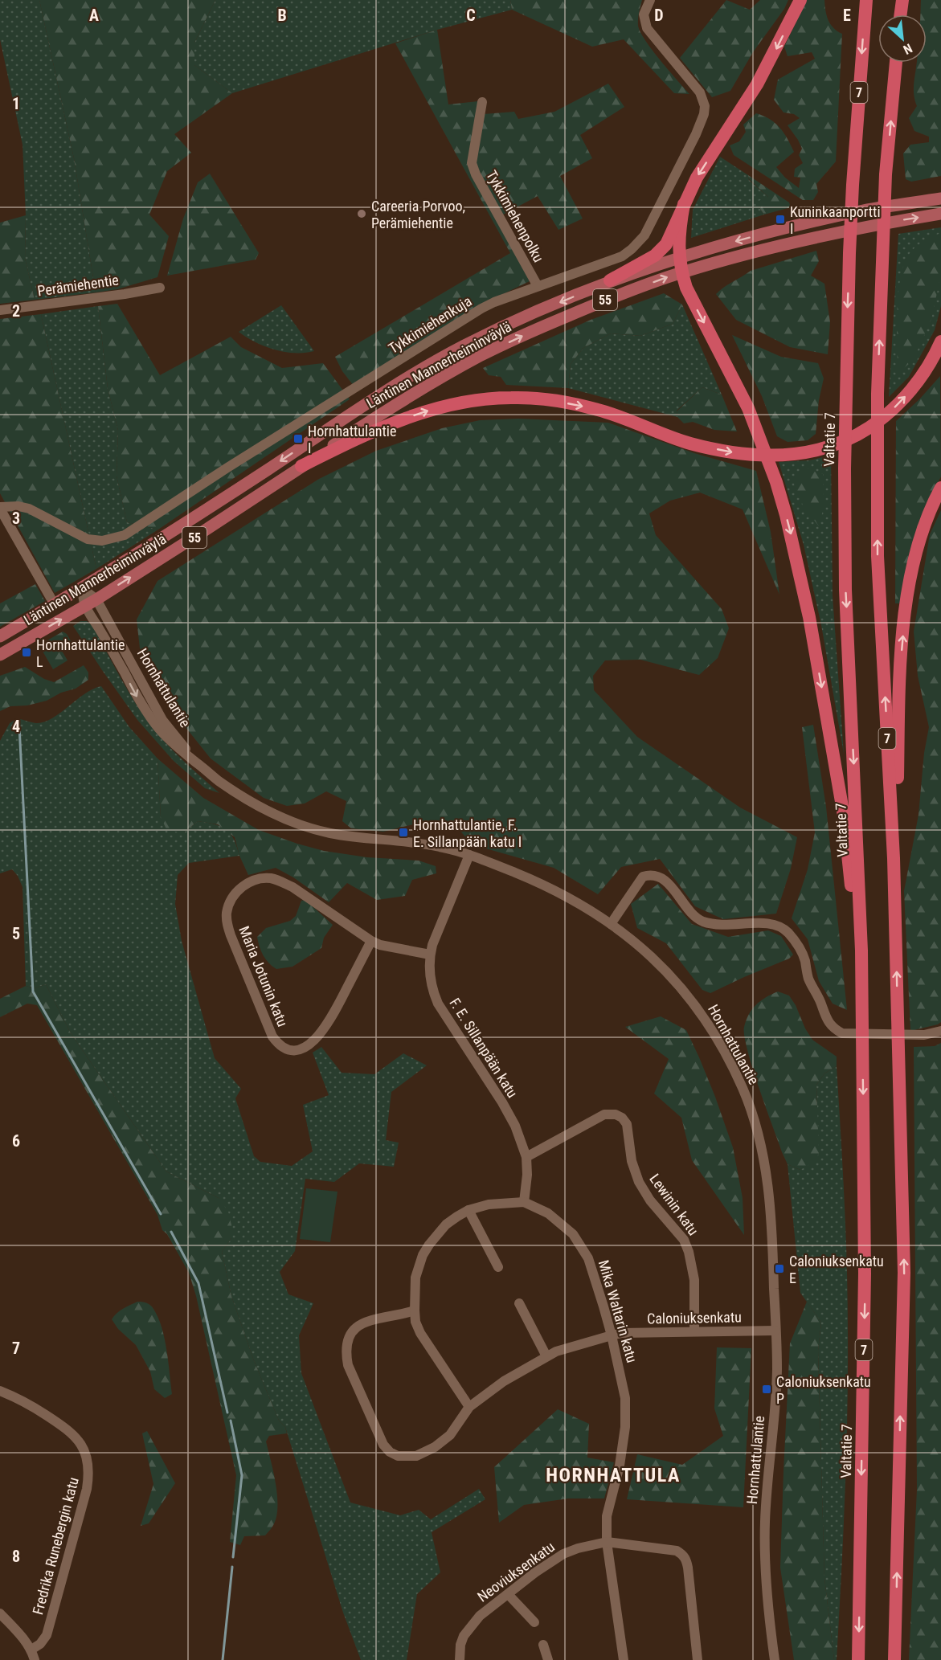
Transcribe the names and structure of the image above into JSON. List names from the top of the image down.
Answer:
{
  "streets": {
    "highway": ["7", "Valtatie 7"],
    "main road": ["55", "Läntinen Mannerheiminväylä"],
    "street": [
      "Tykkimiehenpolku",
      "Perämiehentie",
      "Tykkimiehenkuja",
      "Hornhattulantie",
      "Maria Jotunin katu",
      "F. E. Sillanpään katu",
      "Lewinin katu",
      "Mika Waltarin katu",
      "Caloniuksenkatu",
      "Fredrika Runebergin katu",
      "Neoviuksenkatu"
    ]
  },
  "crossings": [
    ["Tykkimiehenpolku", "Tykkimiehenkuja"],
    ["Läntinen Mannerheiminväylä", "Hornhattulantie"],
    ["Hornhattulantie", "F. E. Sillanpään katu"],
    ["Hornhattulantie", "Caloniuksenkatu"],
    ["Maria Jotunin katu", "F. E. Sillanpään katu"],
    ["F. E. Sillanpään katu", "Lewinin katu"],
    ["F. E. Sillanpään katu", "Mika Waltarin katu"],
    ["Lewinin katu", "Caloniuksenkatu"],
    ["Mika Waltarin katu", "Caloniuksenkatu"],
    ["Mika Waltarin katu", "Neoviuksenkatu"]
  ],
  "districts": ["HORNHATTULA"],
  "places": {
    "other": ["Careeria Porvoo, Perämiehentie"],
    "transit": [
      "Kuninkaanportti I",
      "Hornhattulantie I",
      "Hornhattulantie L",
      "Hornhattulantie, F. E. Sillanpään katu I",
      "Caloniuksenkatu E",
      "Caloniuksenkatu P"
    ]
  },
  "north": "bottom right",
  "grid": {
    "columns": [
      "A",
      "B",
      "C",
      "D",
      "E"
    ],
    "rows": [
      "1",
      "2",
      "3",
      "4",
      "5",
      "6",
      "7",
      "8"
    ]
  }
}
